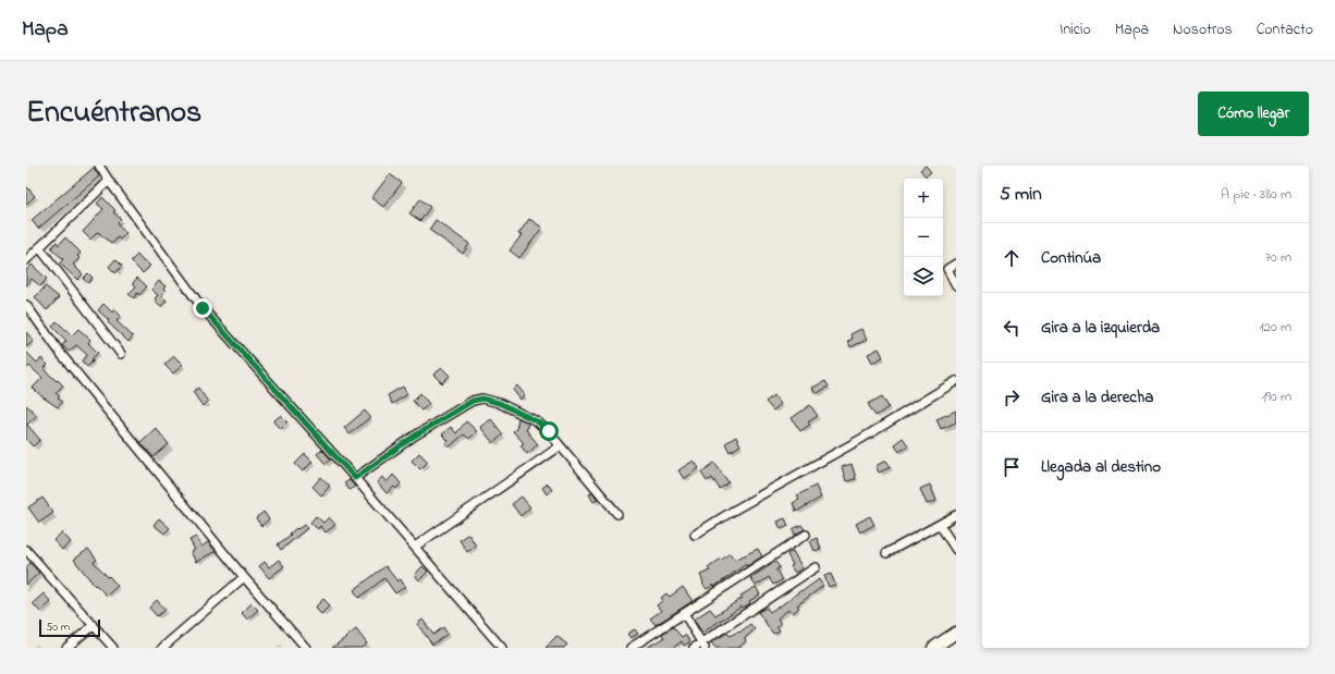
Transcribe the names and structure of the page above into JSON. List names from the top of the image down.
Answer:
{
  "scale_bar": "50 m",
  "page": {
    "header": "Mapa",
    "nav": [
      "Inicio",
      "Mapa",
      "Nosotros",
      "Contacto"
    ],
    "title": "Encuéntranos",
    "buttons": "Cómo llegar",
    "heading": ["5 min", "A pie · 380 m"],
    "map_buttons": ["+", "−"],
    "list": [
      ["Continúa", "70 m"],
      ["Gira a la izquierda", "120 m"],
      ["Gira a la derecha", "190 m"],
      "Llegada al destino"
    ],
    "scale": "50 m"
  }
}
